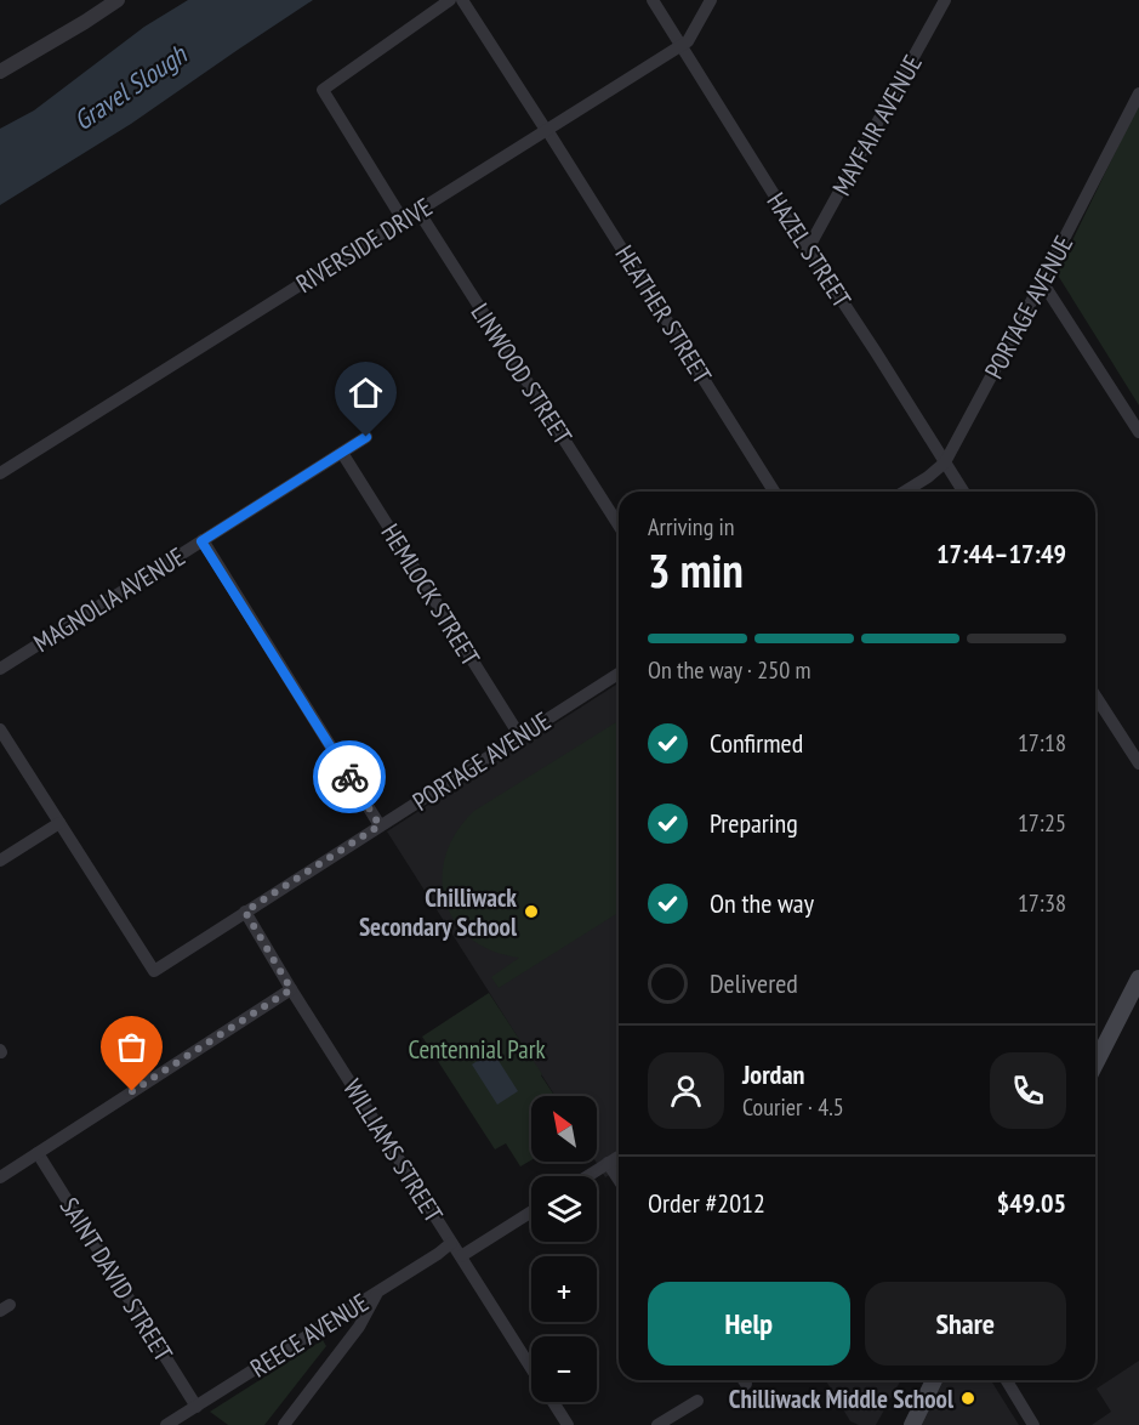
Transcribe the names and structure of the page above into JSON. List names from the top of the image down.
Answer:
{
  "streets": {
    "street": [
      "MAYFAIR AVENUE",
      "RIVERSIDE DRIVE",
      "HAZEL STREET",
      "PORTAGE AVENUE",
      "HEATHER STREET",
      "LINWOOD STREET",
      "HEMLOCK STREET",
      "MAGNOLIA AVENUE",
      "WILLIAMS STREET",
      "SAINT DAVID STREET",
      "REECE AVENUE"
    ]
  },
  "crossings": [
    ["MAYFAIR AVENUE", "HAZEL STREET"],
    ["RIVERSIDE DRIVE", "HAZEL STREET"],
    ["RIVERSIDE DRIVE", "HEATHER STREET"],
    ["RIVERSIDE DRIVE", "LINWOOD STREET"],
    ["HAZEL STREET", "PORTAGE AVENUE"],
    ["PORTAGE AVENUE", "HEMLOCK STREET"],
    ["PORTAGE AVENUE", "WILLIAMS STREET"],
    ["HEMLOCK STREET", "MAGNOLIA AVENUE"],
    ["WILLIAMS STREET", "REECE AVENUE"],
    ["SAINT DAVID STREET", "REECE AVENUE"]
  ],
  "water": ["Gravel Slough"],
  "parks": ["Centennial Park"],
  "places": ["Chilliwack Secondary School", "Chilliwack Middle School"],
  "north": "top left",
  "page": {
    "heading": ["3 min", "Arriving in", "17:44–17:49"],
    "panel": [
      "Jordan",
      "Courier · 4.5",
      "Order #2012",
      "$49.05"
    ],
    "bar": "On the way · 250 m",
    "list": [
      ["Confirmed", "17:18"],
      ["Preparing", "17:25"],
      ["On the way", "17:38"],
      "Delivered"
    ],
    "map_buttons": ["+", "−"],
    "buttons": ["Help", "Share"]
  }
}
